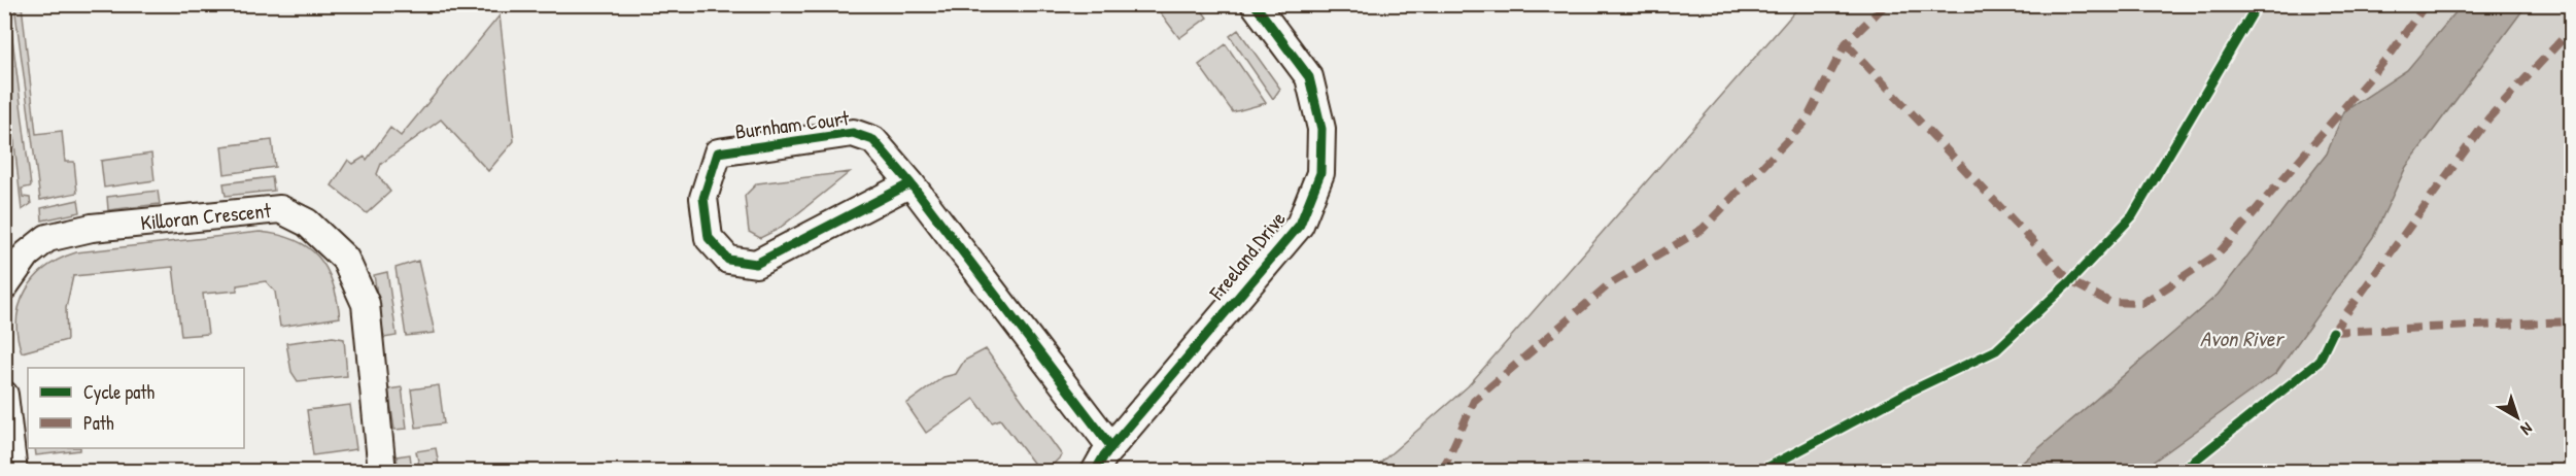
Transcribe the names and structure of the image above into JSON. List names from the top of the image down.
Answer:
{
  "streets": {
    "street": ["Burnham Court", "Killoran Crescent", "Freeland Drive"]
  },
  "crossings": [
    ["Burnham Court", "Freeland Drive"]
  ],
  "water": ["Avon River"],
  "legend": ["Cycle path", "Path"],
  "north": "bottom right"
}
